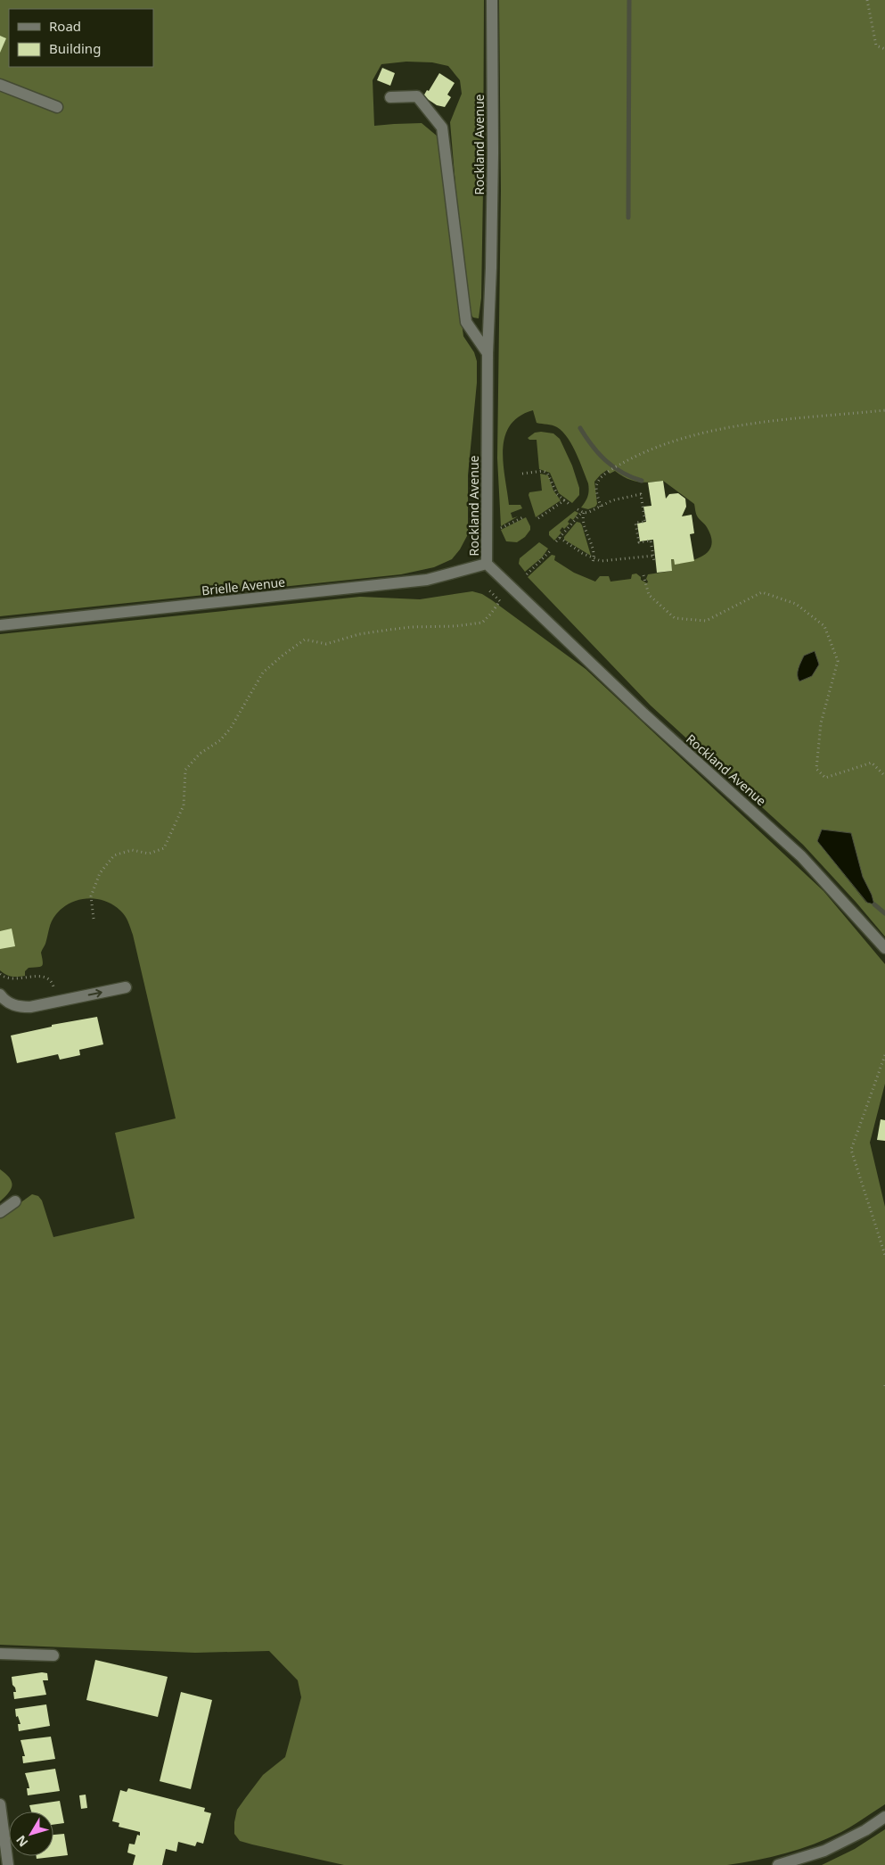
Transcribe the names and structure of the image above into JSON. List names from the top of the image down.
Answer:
{
  "streets": {
    "street": ["Rockland Avenue", "Brielle Avenue"]
  },
  "crossings": [
    ["Rockland Avenue", "Brielle Avenue"]
  ],
  "legend": ["Road", "Building"],
  "north": "bottom left"
}
